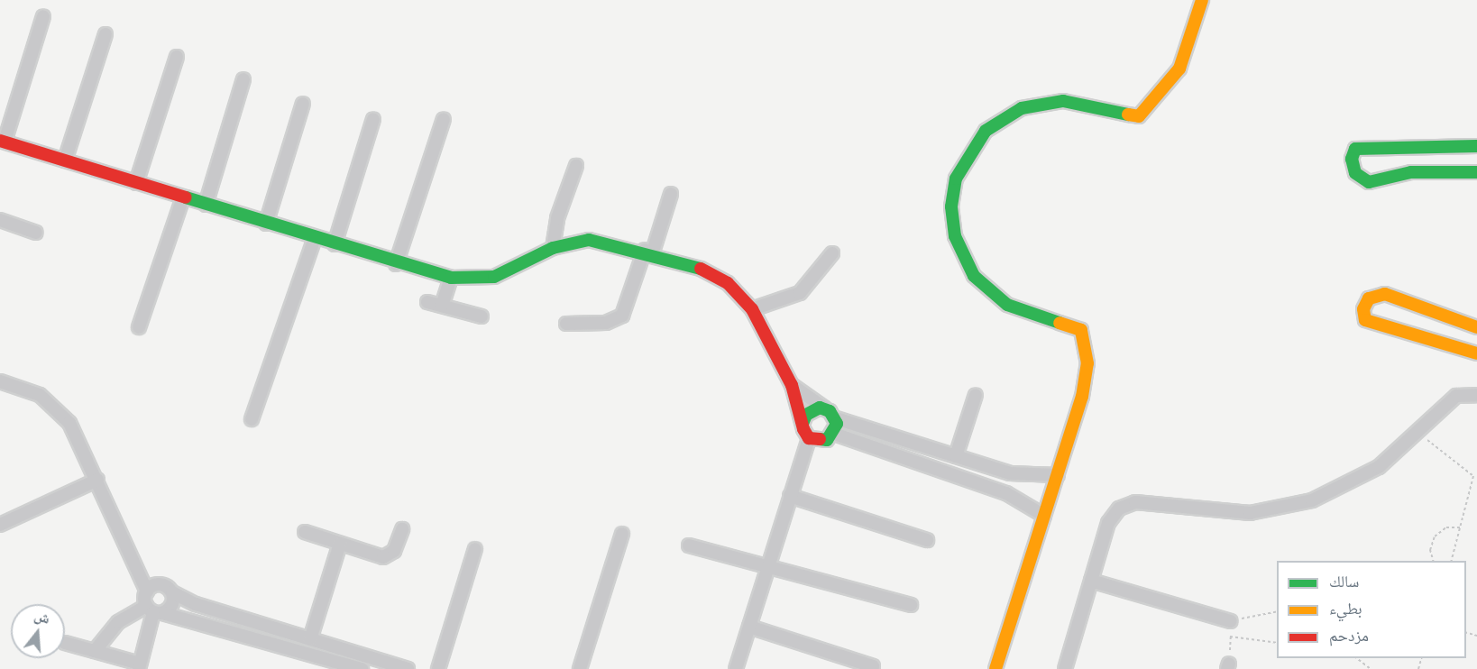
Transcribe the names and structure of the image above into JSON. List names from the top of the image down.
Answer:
{
  "legend": ["سالك", "بطيء", "مزدحم"],
  "north": "top"
}
